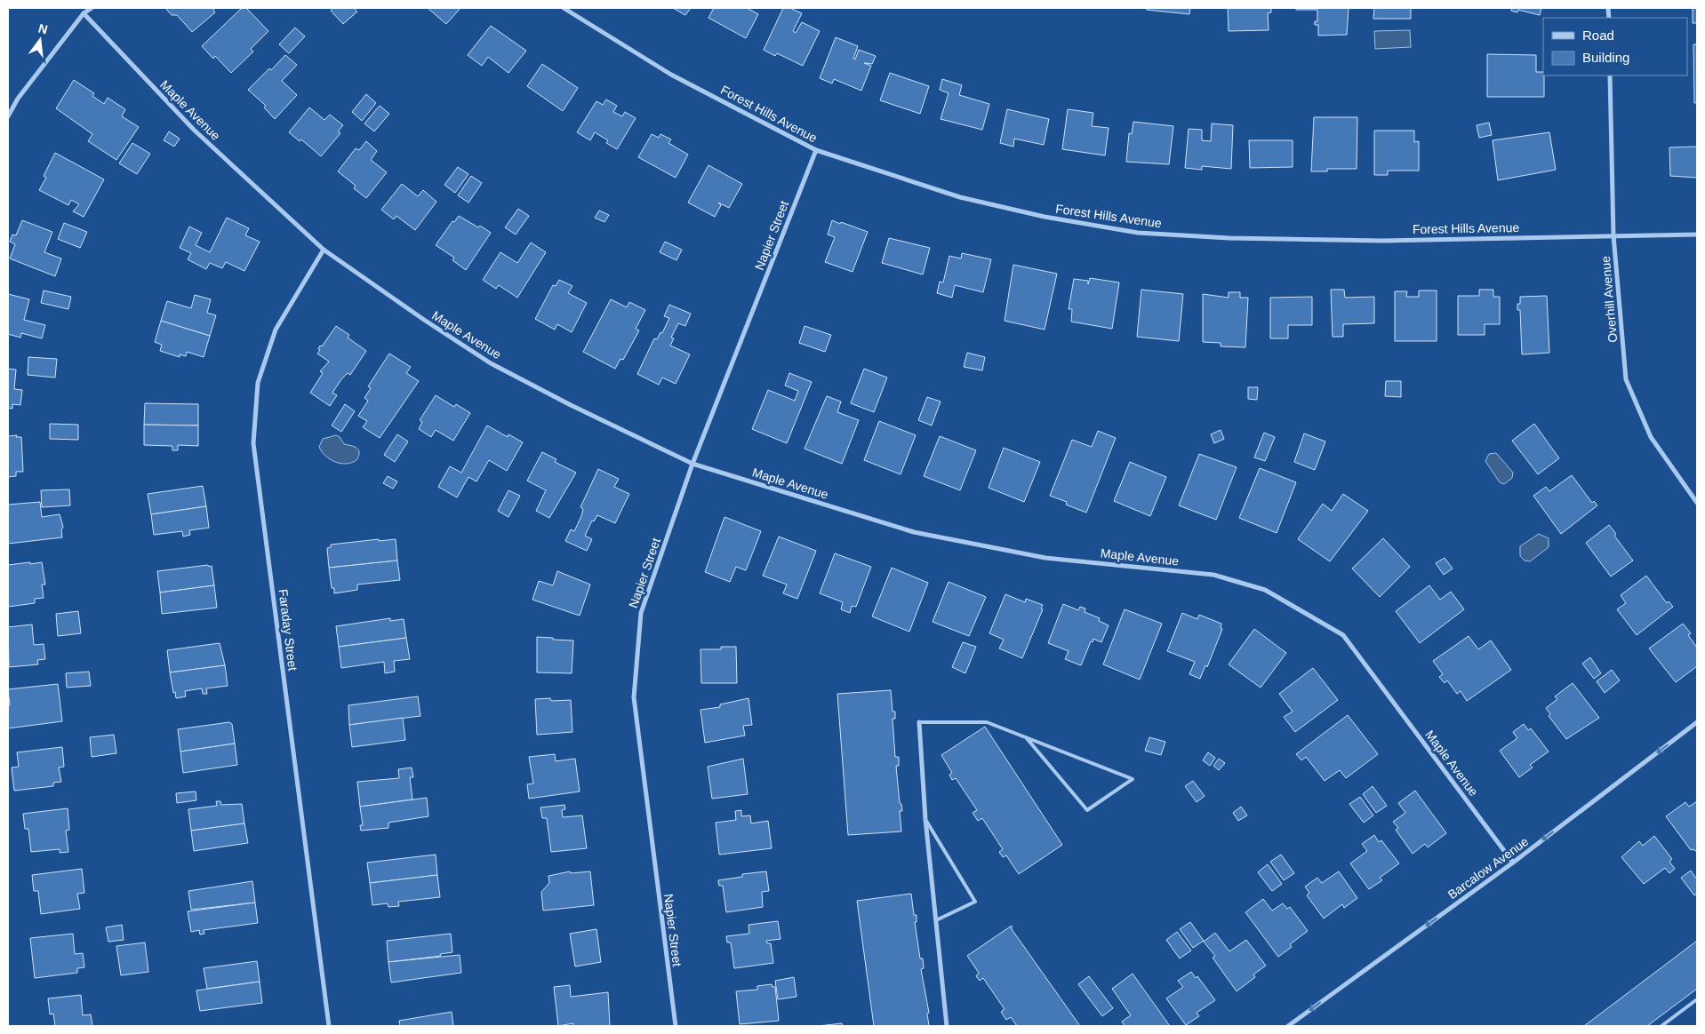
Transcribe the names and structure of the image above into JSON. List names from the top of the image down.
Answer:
{
  "streets": {
    "street": [
      "Maple Avenue",
      "Forest Hills Avenue",
      "Napier Street",
      "Overhill Avenue",
      "Faraday Street",
      "Barcalow Avenue"
    ]
  },
  "crossings": [
    ["Maple Avenue", "Napier Street"],
    ["Maple Avenue", "Faraday Street"],
    ["Maple Avenue", "Barcalow Avenue"],
    ["Forest Hills Avenue", "Napier Street"],
    ["Forest Hills Avenue", "Overhill Avenue"]
  ],
  "one_way": ["Barcalow Avenue"],
  "legend": ["Road", "Building"],
  "north": "top"
}
